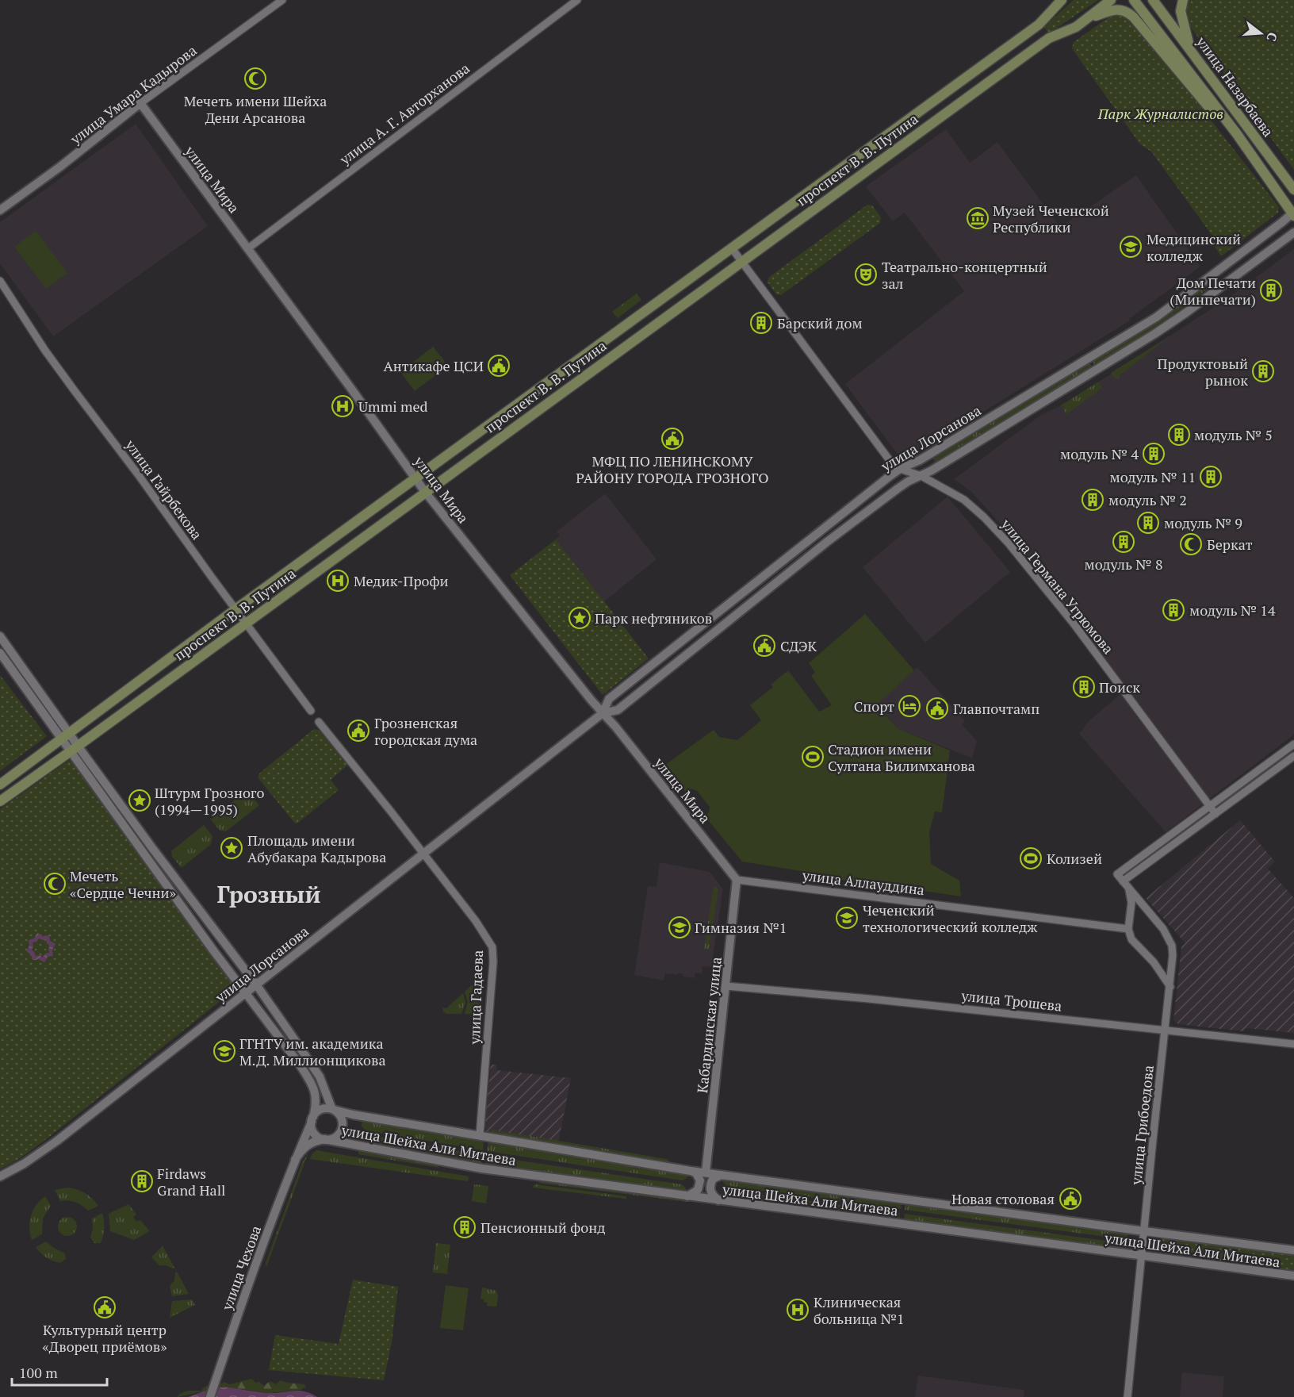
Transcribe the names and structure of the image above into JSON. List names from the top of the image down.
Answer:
{
  "streets": {
    "main road": [
      "улица Назарбаева",
      "улица Умара Кадырова",
      "проспект В. В. Путина",
      "улица Мира",
      "улица Лорсанова",
      "Кабардинская улица",
      "улица Шейха Али Митаева",
      "улица Чехова"
    ],
    "street": [
      "улица А. Г. Авторханова",
      "улица Гайрбекова",
      "улица Германа Угрюмова",
      "улица Аллауддина",
      "улица Гадаева",
      "улица Трошева",
      "улица Грибоедова"
    ]
  },
  "crossings": [
    ["улица Назарбаева", "улица Лорсанова"],
    ["улица Умара Кадырова", "улица Мира"],
    ["улица А. Г. Авторханова", "улица Мира"],
    ["проспект В. В. Путина", "улица Мира"],
    ["проспект В. В. Путина", "улица Гайрбекова"],
    ["проспект В. В. Путина", "улица Германа Угрюмова"],
    ["улица Мира", "улица Лорсанова"],
    ["улица Мира", "улица Аллауддина"],
    ["улица Мира", "Кабардинская улица"],
    ["улица Лорсанова", "улица Германа Угрюмова"],
    ["улица Лорсанова", "улица Гадаева"],
    ["улица Германа Угрюмова", "улица Грибоедова"],
    ["улица Аллауддина", "Кабардинская улица"],
    ["улица Гадаева", "улица Шейха Али Митаева"],
    ["улица Трошева", "Кабардинская улица"],
    ["улица Трошева", "улица Грибоедова"],
    ["Кабардинская улица", "улица Шейха Али Митаева"],
    ["улица Грибоедова", "улица Шейха Али Митаева"],
    ["улица Шейха Али Митаева", "улица Чехова"]
  ],
  "districts": ["Грозный"],
  "parks": ["Парк Журналистов"],
  "places": {
    "mosque": ["Мечеть имени Шейха Дени Арсанова", "Беркат", "Мечеть «Сердце Чечни»"],
    "museum": ["Музей Чеченской Республики"],
    "school or university": [
      "Медицинский колледж",
      "Чеченский технологический колледж",
      "Гимназия №1",
      "ГГНТУ им. академика М.Д. Миллионщикова"
    ],
    "theatre": ["Театрально-концертный зал"],
    "building": [
      "Дом Печати (Минпечати)",
      "Барский дом",
      "Продуктовый рынок",
      "модуль № 5",
      "модуль № 4",
      "модуль № 11",
      "модуль № 2",
      "модуль № 9",
      "модуль № 8",
      "модуль № 14",
      "Поиск",
      "Firdaws Grand Hall",
      "Пенсионный фонд"
    ],
    "public building": [
      "Антикафе ЦСИ",
      "МФЦ ПО ЛЕНИНСКОМУ РАЙОНУ ГОРОДА ГРОЗНОГО",
      "СДЭК",
      "Главпочтамп",
      "Грозненская городская дума",
      "Новая столовая",
      "Культурный центр «Дворец приёмов»"
    ],
    "hospital": ["Ummi med", "Медик-Профи", "Клиническая больница №1"],
    "place": ["Парк нефтяников", "Штурм Грозного (1994—1995)", "Площадь имени Абубакара Кадырова"],
    "hotel": ["Спорт"],
    "sports": ["Стадион имени Султана Билимханова", "Колизей"]
  },
  "scale_bar": "100 m",
  "north": "right"
}
